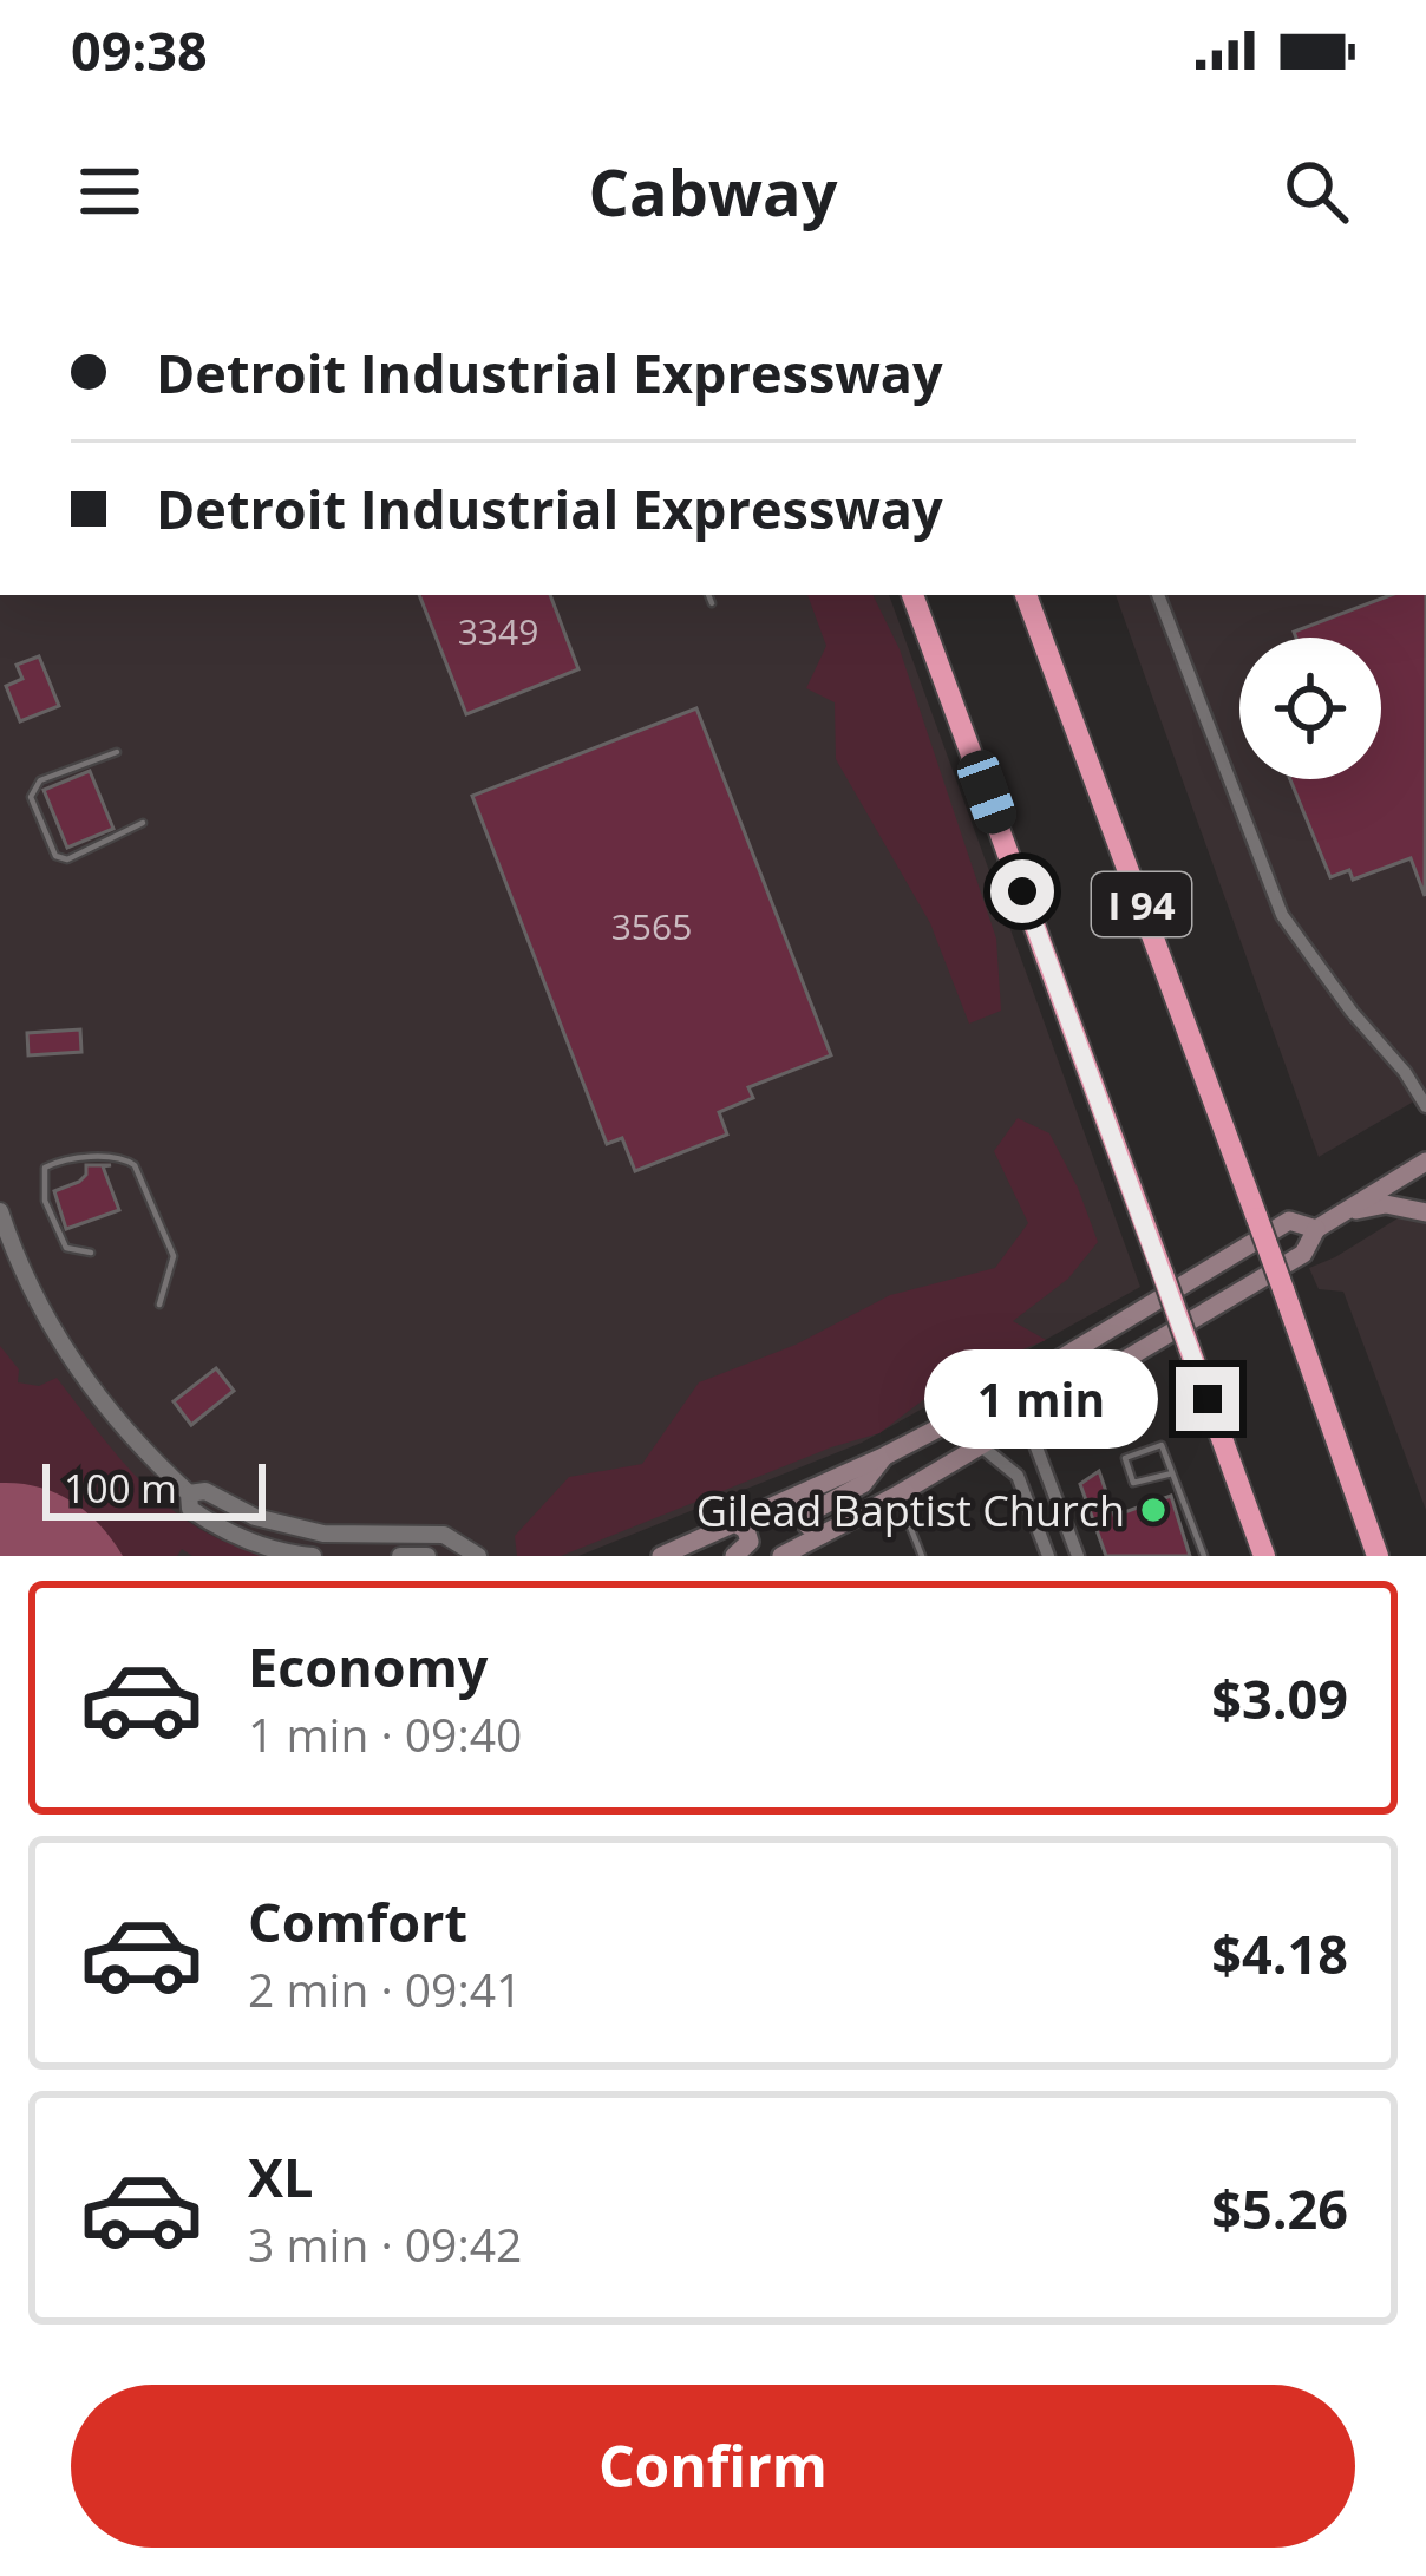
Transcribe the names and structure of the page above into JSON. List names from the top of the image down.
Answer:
{
  "streets": {
    "highway": ["I 94"]
  },
  "places": ["Gilead Baptist Church"],
  "house_numbers": ["3349", "3565"],
  "scale_bar": "100 m",
  "page": {
    "status": "09:38",
    "header": "Cabway",
    "banner": ["Detroit Industrial Expressway", "Detroit Industrial Expressway"],
    "bubble": "1 min",
    "scale": "100 m",
    "list": [
      {
        "name": "Economy",
        "note": "1 min · 09:40",
        "value": "$3.09"
      },
      {
        "name": "Comfort",
        "note": "2 min · 09:41",
        "value": "$4.18"
      },
      {
        "name": "XL",
        "note": "3 min · 09:42",
        "value": "$5.26"
      }
    ],
    "buttons": "Confirm"
  }
}
